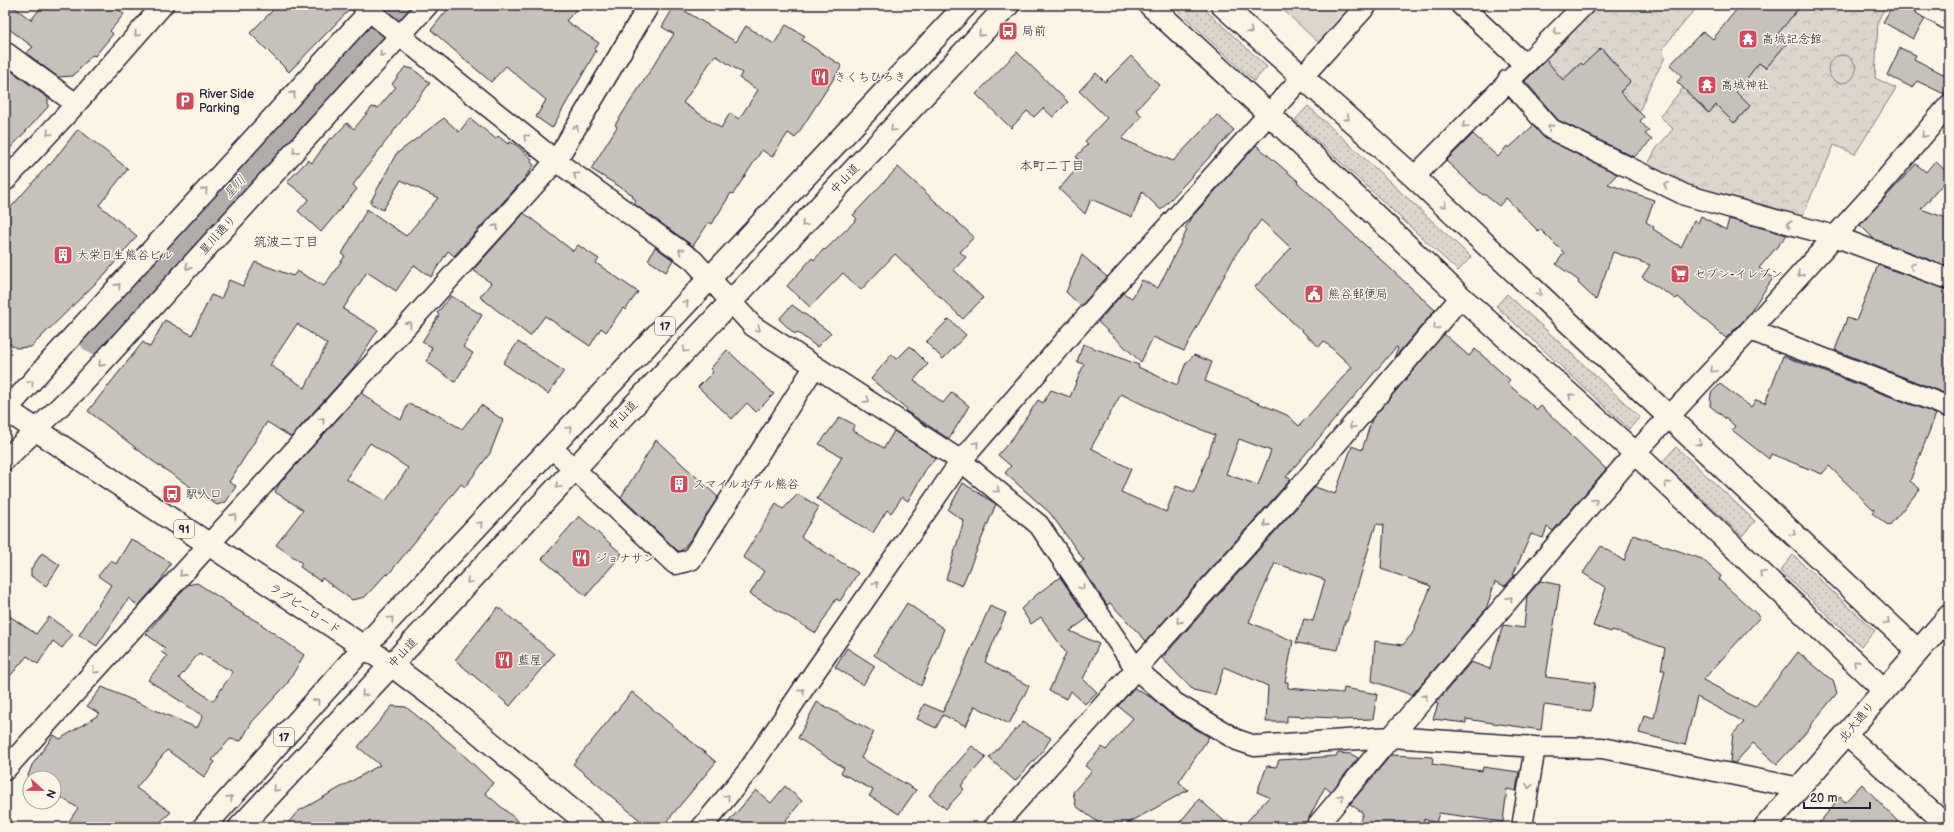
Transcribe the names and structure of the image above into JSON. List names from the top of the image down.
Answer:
{
  "streets": {
    "main road": [
      "中山道",
      "17",
      "91",
      "ラグビーロード",
      "北大通り"
    ],
    "street": ["星川通り"]
  },
  "crossings": [
    ["中山道", "ラグビーロード"],
    ["星川通り", "ラグビーロード"],
    ["17", "ラグビーロード"]
  ],
  "districts": ["本町二丁目", "筑波二丁目"],
  "water": ["星川"],
  "places": {
    "bus stop": ["局前", "駅入口"],
    "temple": ["高城記念館", "高城神社"],
    "restaurant": ["きくちひろき", "ジョナサン", "藍屋"],
    "parking": ["River Side Parking"],
    "building": ["大栄日生熊谷ビル", "スマイルホテル熊谷"],
    "supermarket": ["セブン-イレブン"],
    "public building": ["熊谷郵便局"]
  },
  "scale_bar": "20 m",
  "north": "right"
}
